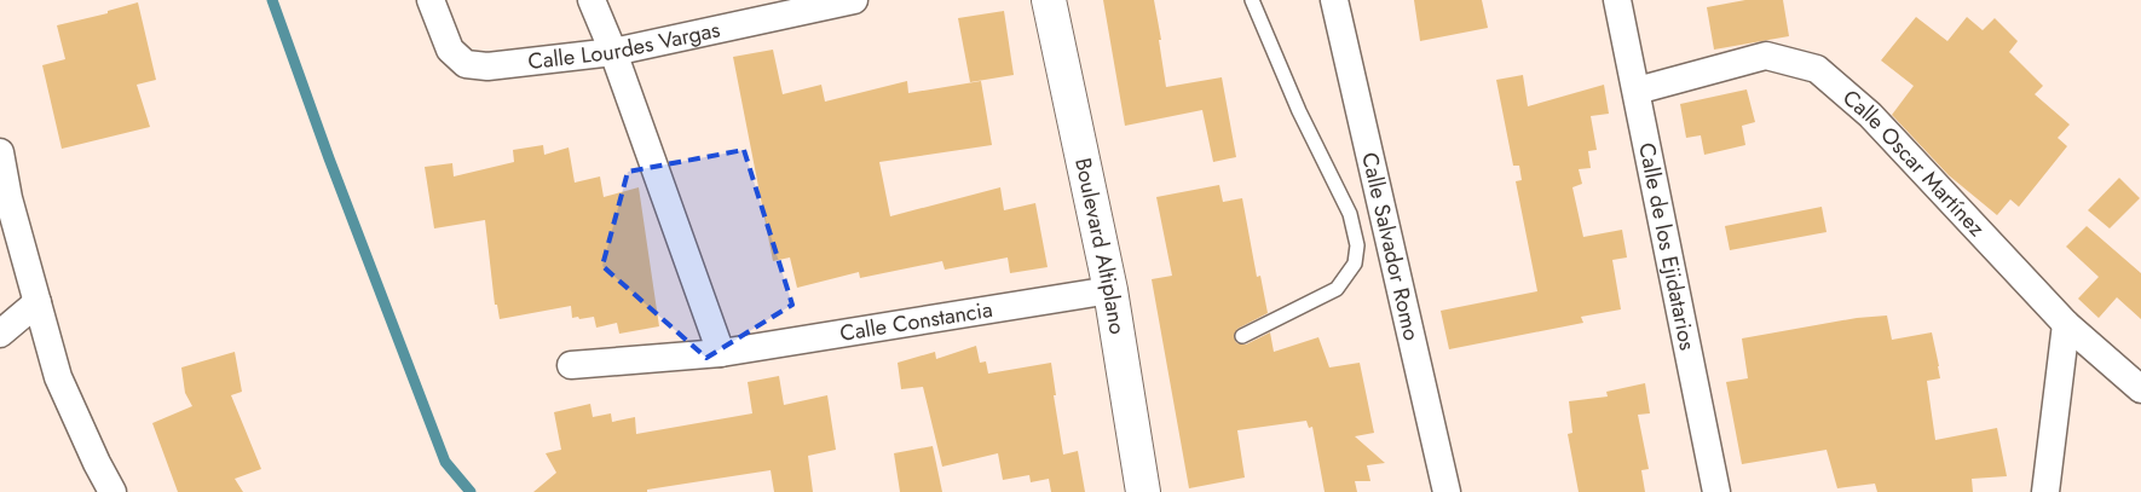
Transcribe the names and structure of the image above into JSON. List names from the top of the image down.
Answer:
{
  "streets": {
    "street": [
      "Calle Lourdes Vargas",
      "Calle Oscar Martínez",
      "Boulevard Altiplano",
      "Calle de los Ejidatarios",
      "Calle Salvador Romo",
      "Calle Constancia"
    ]
  },
  "crossings": [
    ["Calle Oscar Martínez", "Calle de los Ejidatarios"],
    ["Boulevard Altiplano", "Calle Constancia"]
  ]
}
